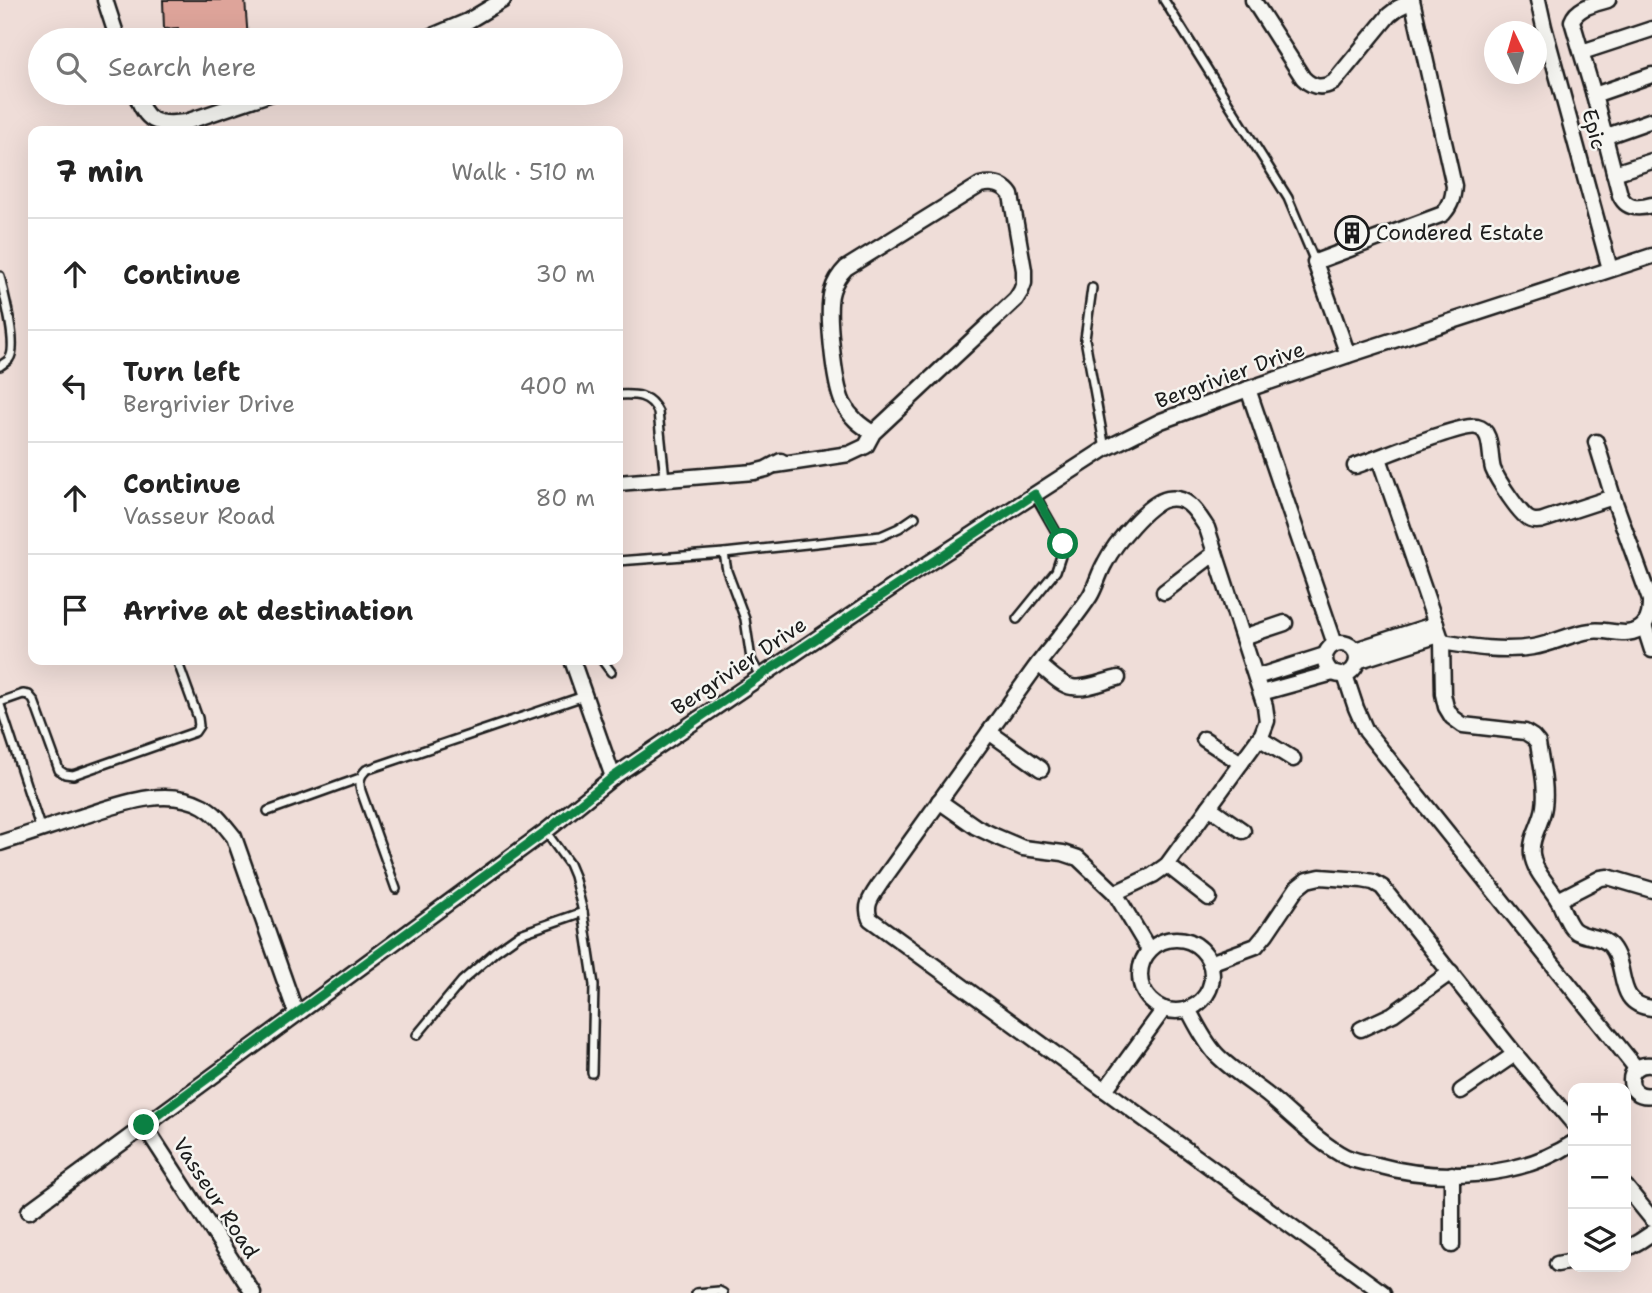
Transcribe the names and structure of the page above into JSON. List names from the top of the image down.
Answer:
{
  "streets": {
    "street": ["Epic", "Bergrivier Drive", "Vasseur Road"]
  },
  "crossings": [
    ["Epic", "Bergrivier Drive"],
    ["Bergrivier Drive", "Vasseur Road"]
  ],
  "places": {
    "building": ["Condered Estate"]
  },
  "north": "top",
  "page": {
    "search": "Search here",
    "heading": ["7 min", "Walk · 510 m"],
    "list": [
      ["Continue", "30 m"],
      ["Turn left", "Bergrivier Drive", "400 m"],
      ["Continue", "Vasseur Road", "80 m"],
      "Arrive at destination"
    ],
    "map_buttons": ["+", "−"]
  }
}
